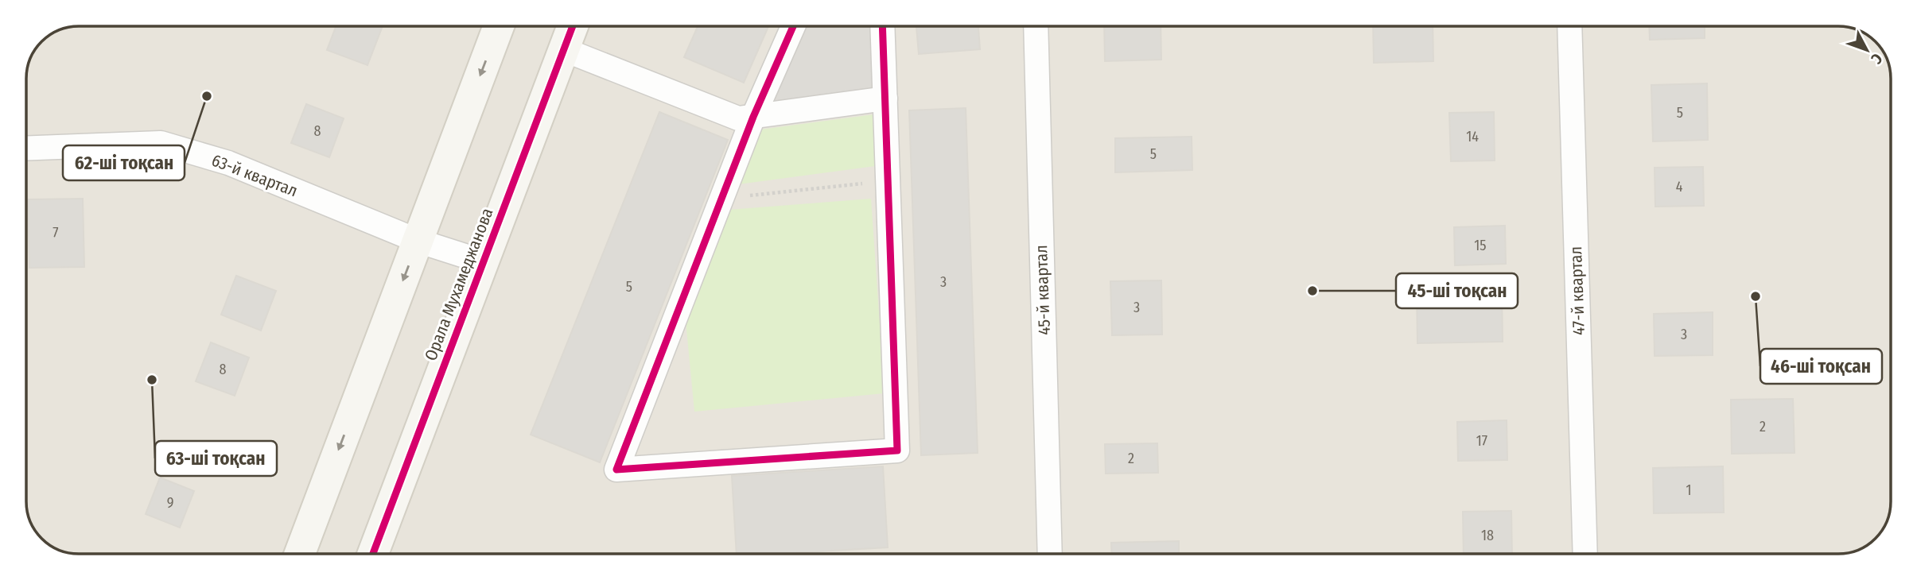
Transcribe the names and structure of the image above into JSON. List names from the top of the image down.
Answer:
{
  "streets": {
    "street": [
      "63-й квартал",
      "Орала Мухамеджанова",
      "45-й квартал",
      "47-й квартал"
    ]
  },
  "crossings": [
    ["63-й квартал", "Орала Мухамеджанова"]
  ],
  "places": [
    "62-ші тоқсан",
    "45-ші тоқсан",
    "46-ші тоқсан",
    "63-ші тоқсан"
  ],
  "house_numbers": [
    "5",
    "8",
    "14",
    "5",
    "4",
    "7",
    "15",
    "3",
    "5",
    "3",
    "3",
    "8",
    "2",
    "17",
    "2",
    "1",
    "9",
    "18"
  ],
  "north": "bottom right"
}
